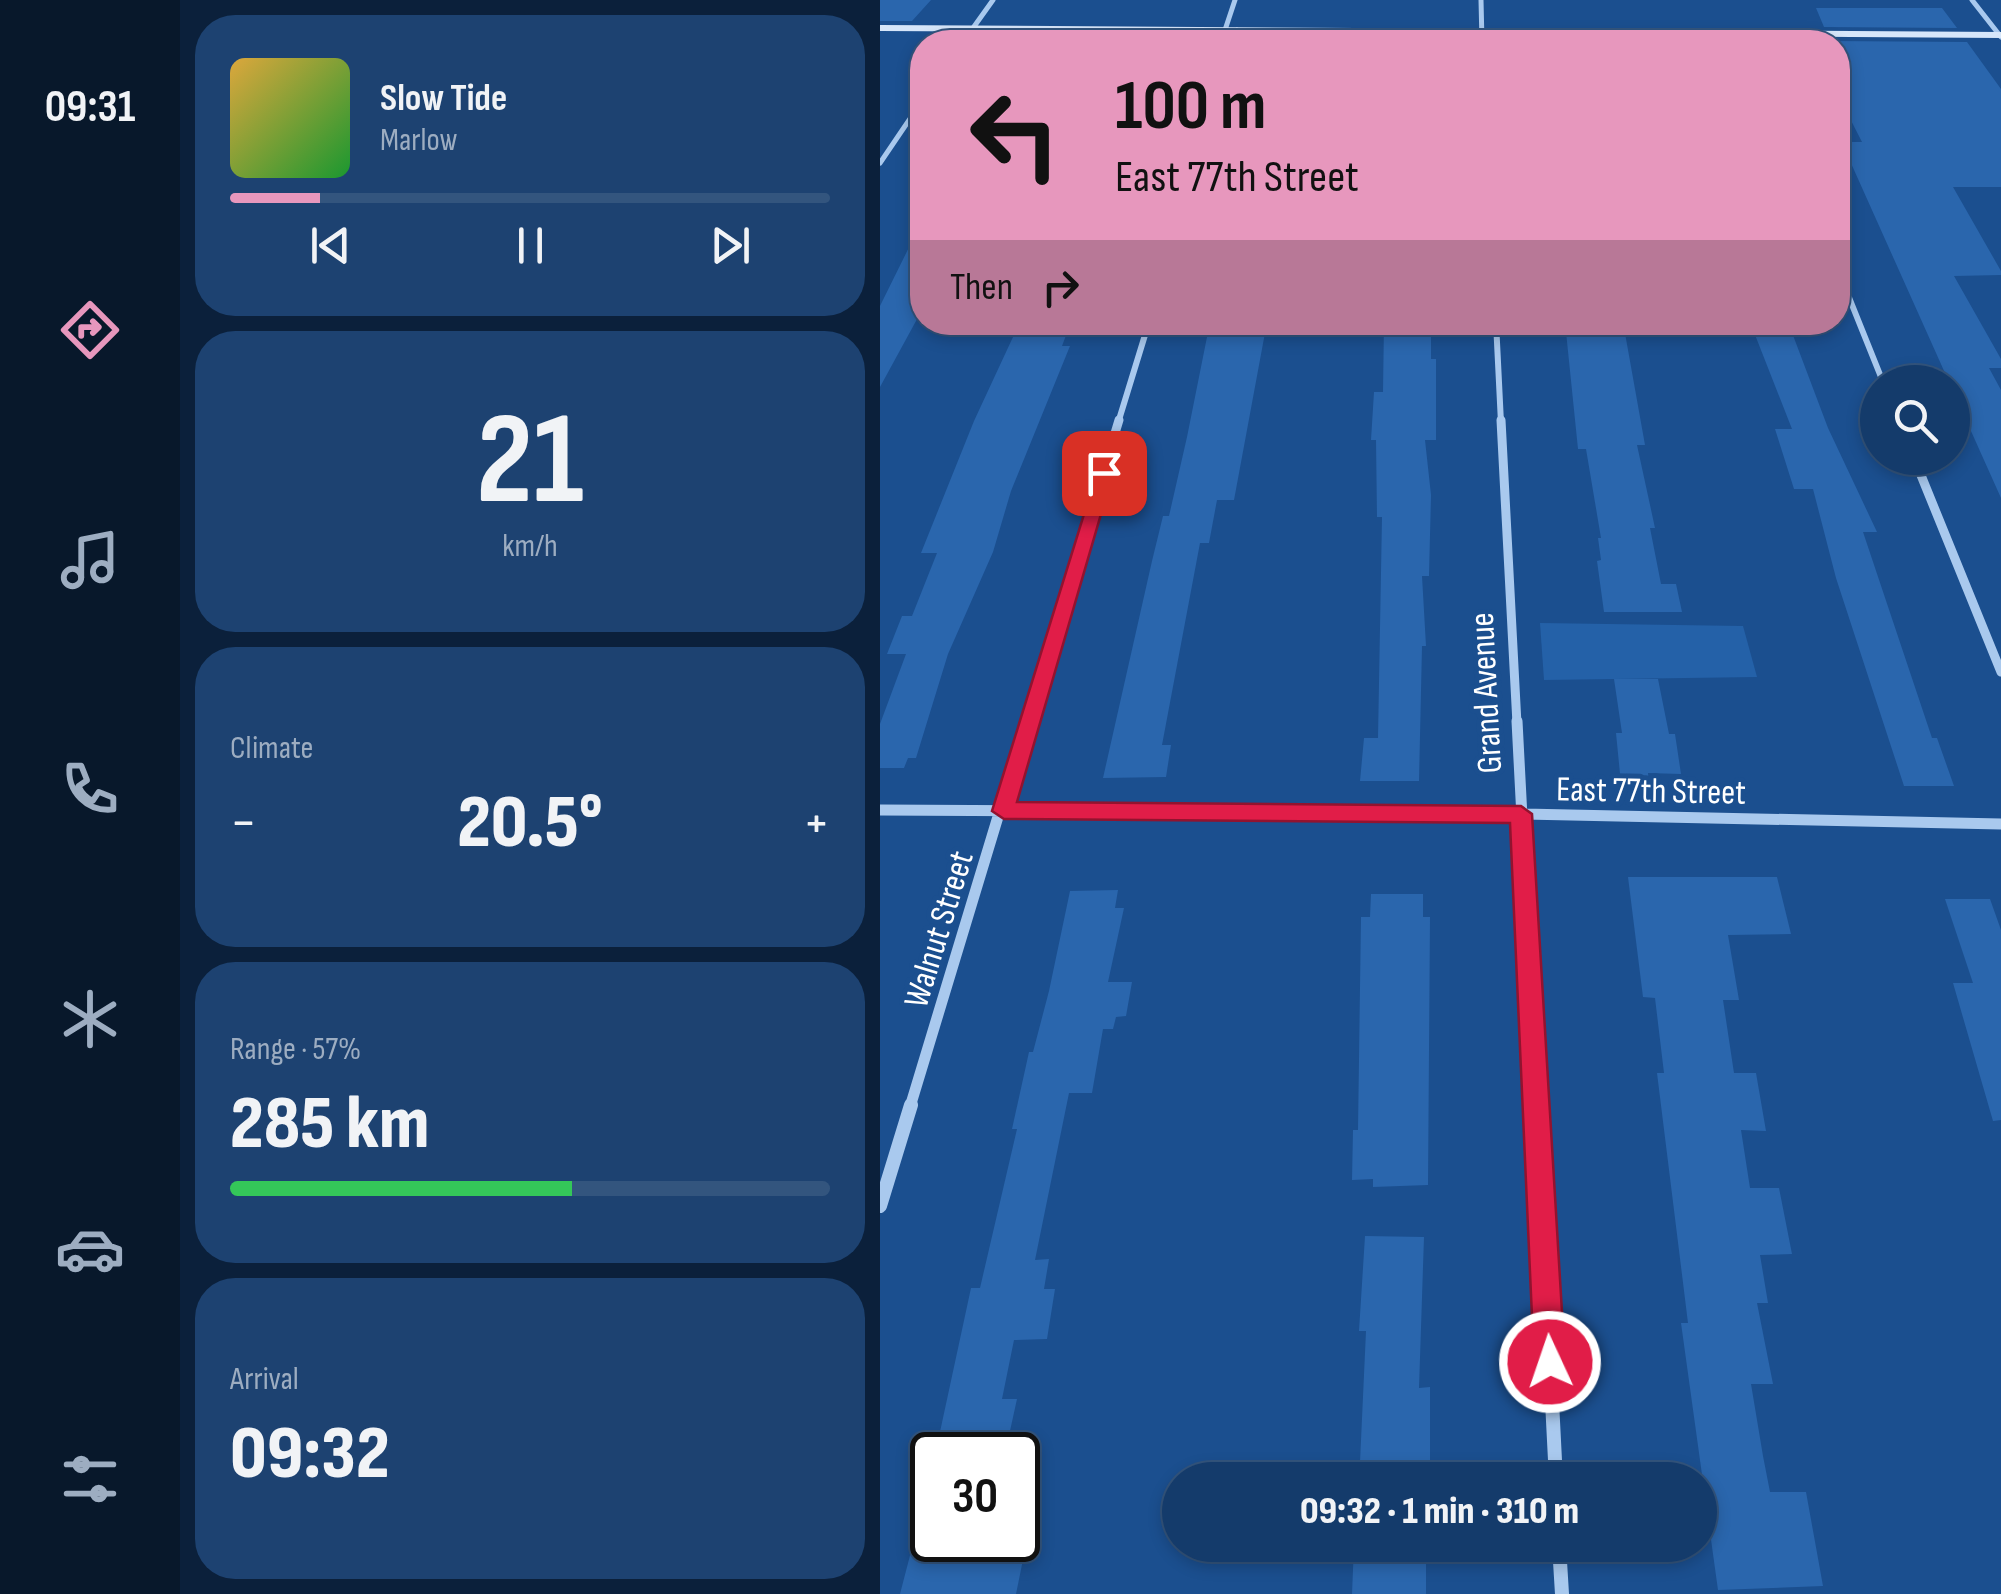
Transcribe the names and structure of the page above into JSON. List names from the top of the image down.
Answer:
{
  "streets": {
    "street": ["Grand Avenue", "East 77th Street", "Walnut Street"]
  },
  "crossings": [
    ["Grand Avenue", "East 77th Street"],
    ["East 77th Street", "Walnut Street"]
  ],
  "page": {
    "tabs": "09:31",
    "turn": ["100 m", "East 77th Street"],
    "song": ["Slow Tide", "Marlow"],
    "then": "Then",
    "tile": [
      ["21", "km/h"],
      "Climate",
      ["Range · 57%", "285 km"],
      ["Arrival", "09:32"]
    ],
    "heat": ["−", "20.5°", "+"],
    "limit": "30",
    "trip": "09:32 · 1 min · 310 m"
  }
}
